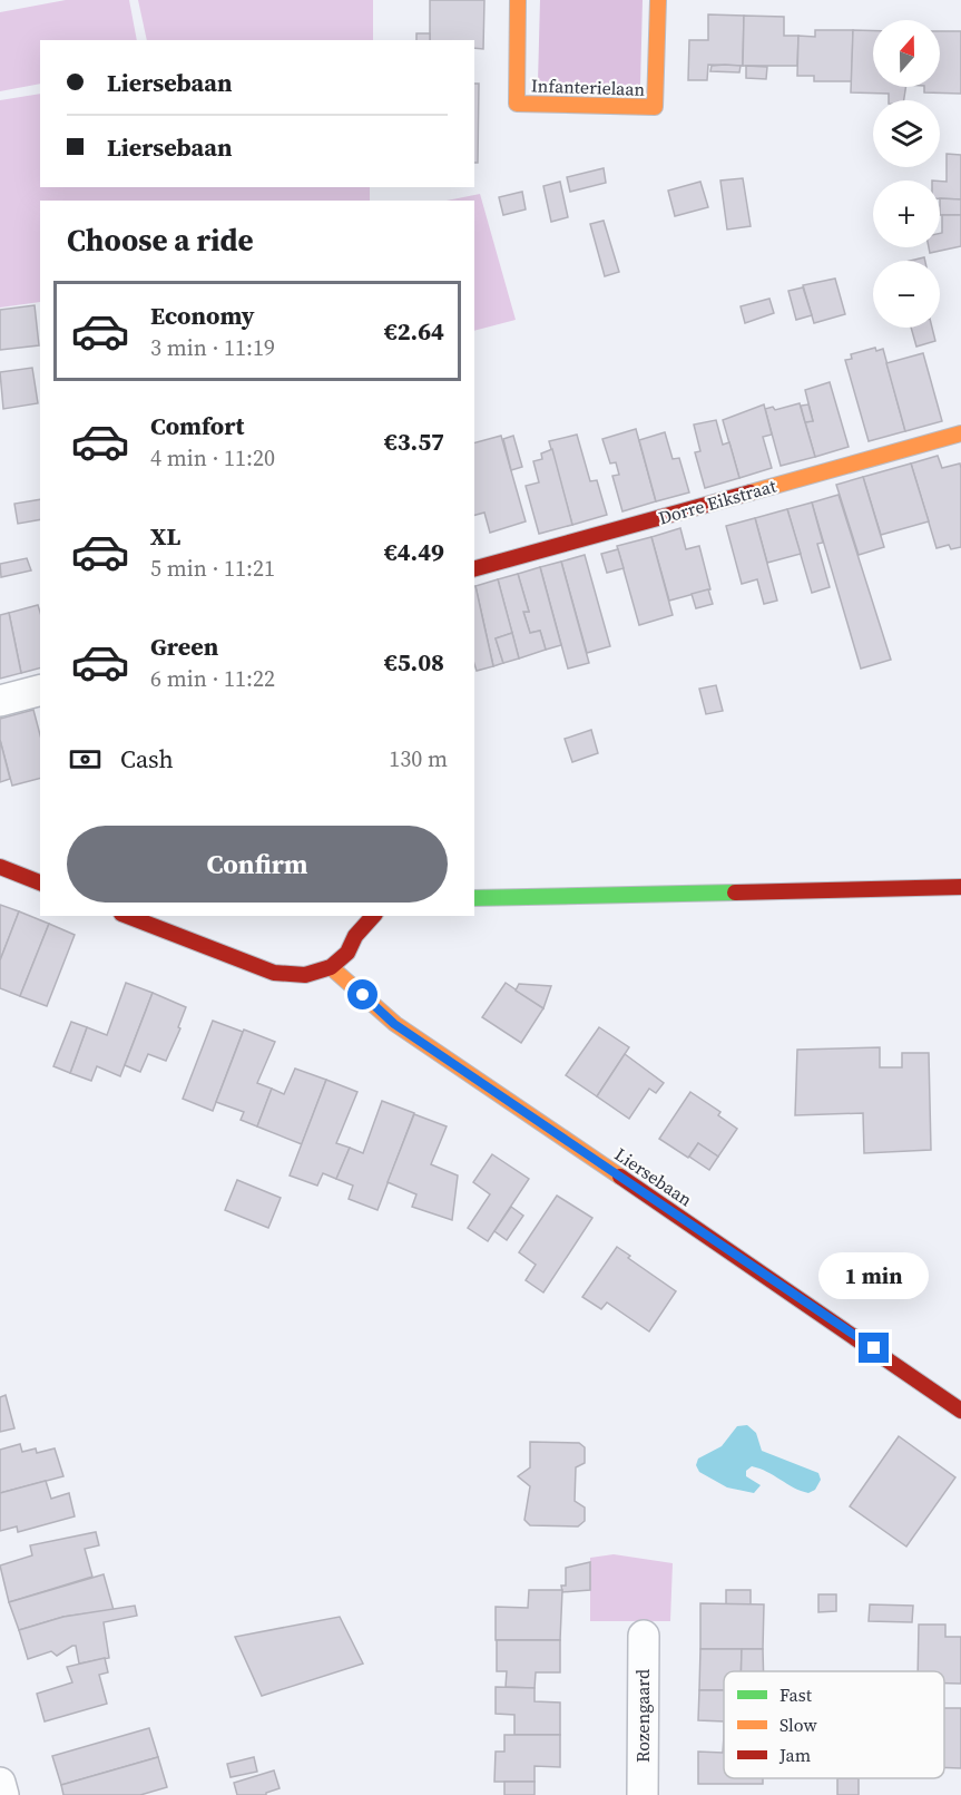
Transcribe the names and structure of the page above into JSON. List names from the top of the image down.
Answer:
{
  "streets": {
    "street": [
      "Infanterielaan",
      "Dorre Eikstraat",
      "Liersebaan",
      "Rozengaard"
    ]
  },
  "legend": ["Fast", "Slow", "Jam"],
  "north": "top",
  "page": {
    "map_buttons": ["+", "−"],
    "banner": ["Liersebaan", "Liersebaan"],
    "heading": "Choose a ride",
    "list": [
      {
        "name": "Economy",
        "note": "3 min · 11:19",
        "value": "€2.64"
      },
      {
        "name": "Comfort",
        "note": "4 min · 11:20",
        "value": "€3.57"
      },
      {
        "name": "XL",
        "note": "5 min · 11:21",
        "value": "€4.49"
      },
      {
        "name": "Green",
        "note": "6 min · 11:22",
        "value": "€5.08"
      }
    ],
    "pay": ["Cash", "130 m"],
    "buttons": "Confirm",
    "bubble": "1 min"
  }
}
